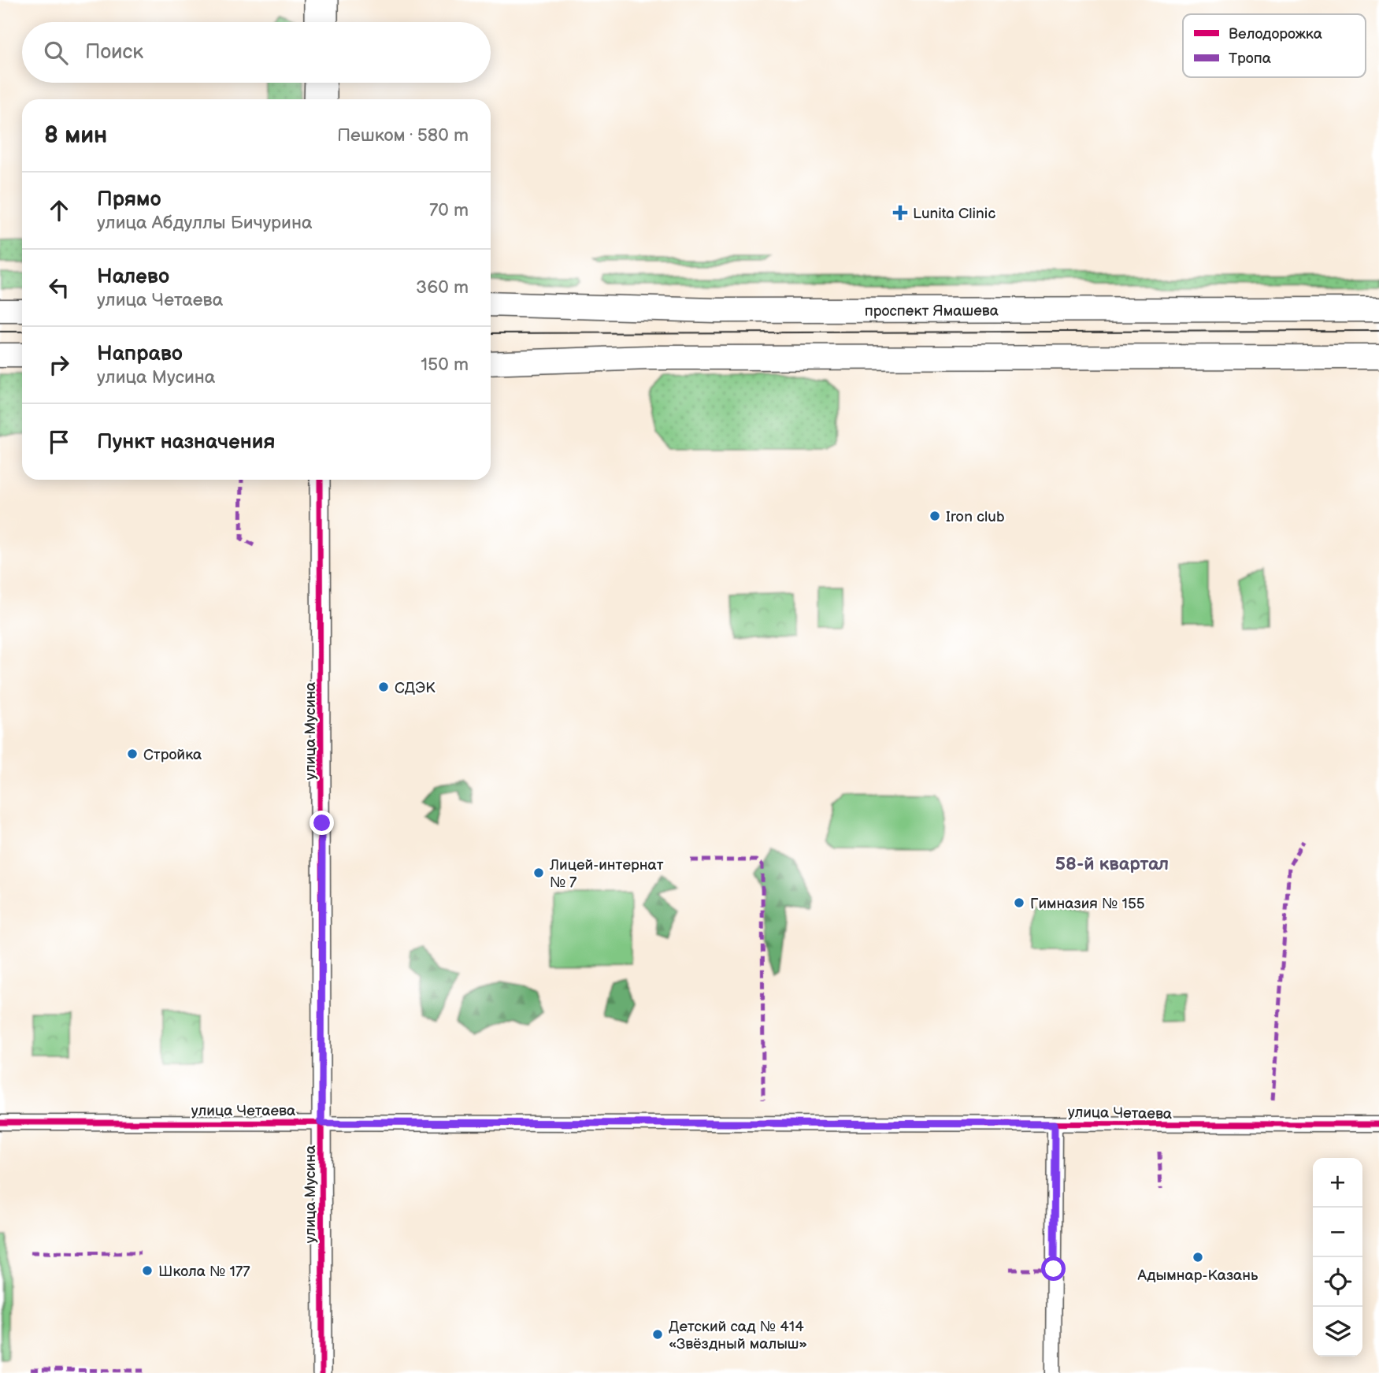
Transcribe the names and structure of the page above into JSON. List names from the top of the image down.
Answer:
{
  "streets": {
    "main road": ["проспект Ямашева"],
    "street": ["улица Мусина", "улица Четаева"]
  },
  "crossings": [
    ["улица Мусина", "улица Четаева"]
  ],
  "districts": ["58-й квартал"],
  "places": {
    "health": ["Lunita Clinic"],
    "other": [
      "Iron club",
      "СДЭК",
      "Стройка",
      "Лицей-интернат № 7",
      "Гимназия № 155",
      "Адымнар-Казань",
      "Школа № 177",
      "Детский сад № 414 «Звёздный малыш»"
    ]
  },
  "legend": ["Велодорожка", "Тропа"],
  "page": {
    "search": "Поиск",
    "heading": ["8 мин", "Пешком · 580 m"],
    "list": [
      ["Прямо", "улица Абдуллы Бичурина", "70 m"],
      ["Налево", "улица Четаева", "360 m"],
      ["Направо", "улица Мусина", "150 m"],
      "Пункт назначения"
    ],
    "map_buttons": ["+", "−"]
  }
}
